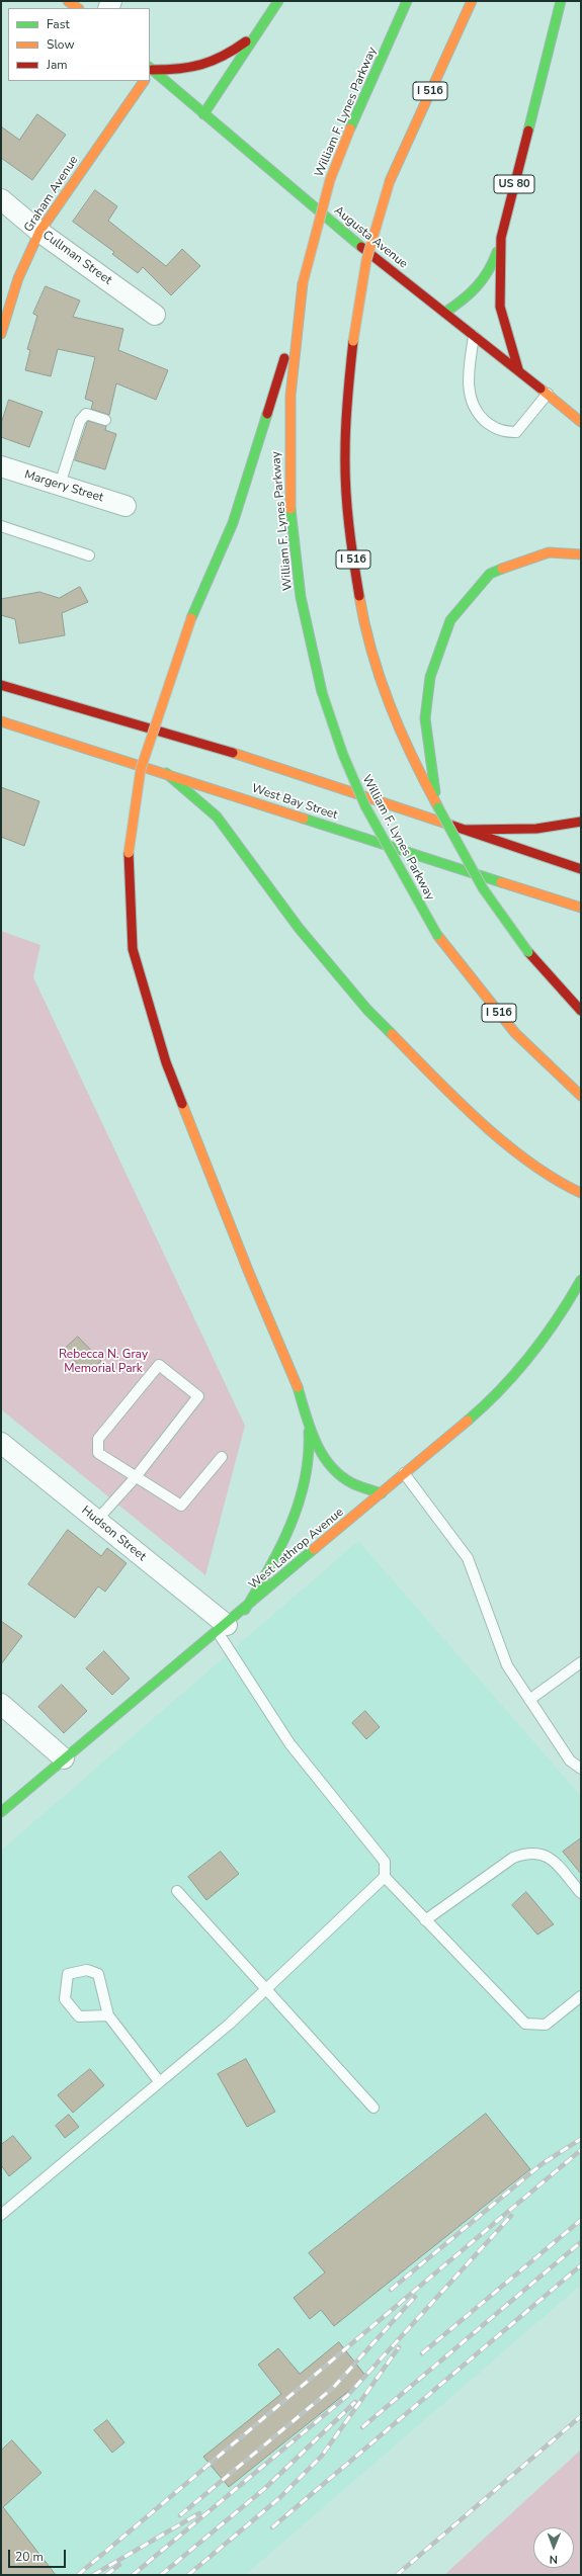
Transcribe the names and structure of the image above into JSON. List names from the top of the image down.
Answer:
{
  "streets": {
    "main road": [
      "I 516",
      "William F. Lynes Parkway",
      "US 80",
      "Graham Avenue",
      "Augusta Avenue",
      "West Bay Street",
      "West Lathrop Avenue"
    ],
    "street": ["Cullman Street", "Margery Street", "Hudson Street"]
  },
  "crossings": [
    ["US 80", "Augusta Avenue"],
    ["Graham Avenue", "Cullman Street"],
    ["Hudson Street", "West Lathrop Avenue"]
  ],
  "parks": ["Rebecca N. Gray Memorial Park"],
  "legend": ["Fast", "Slow", "Jam"],
  "scale_bar": "20 m",
  "north": "bottom"
}
